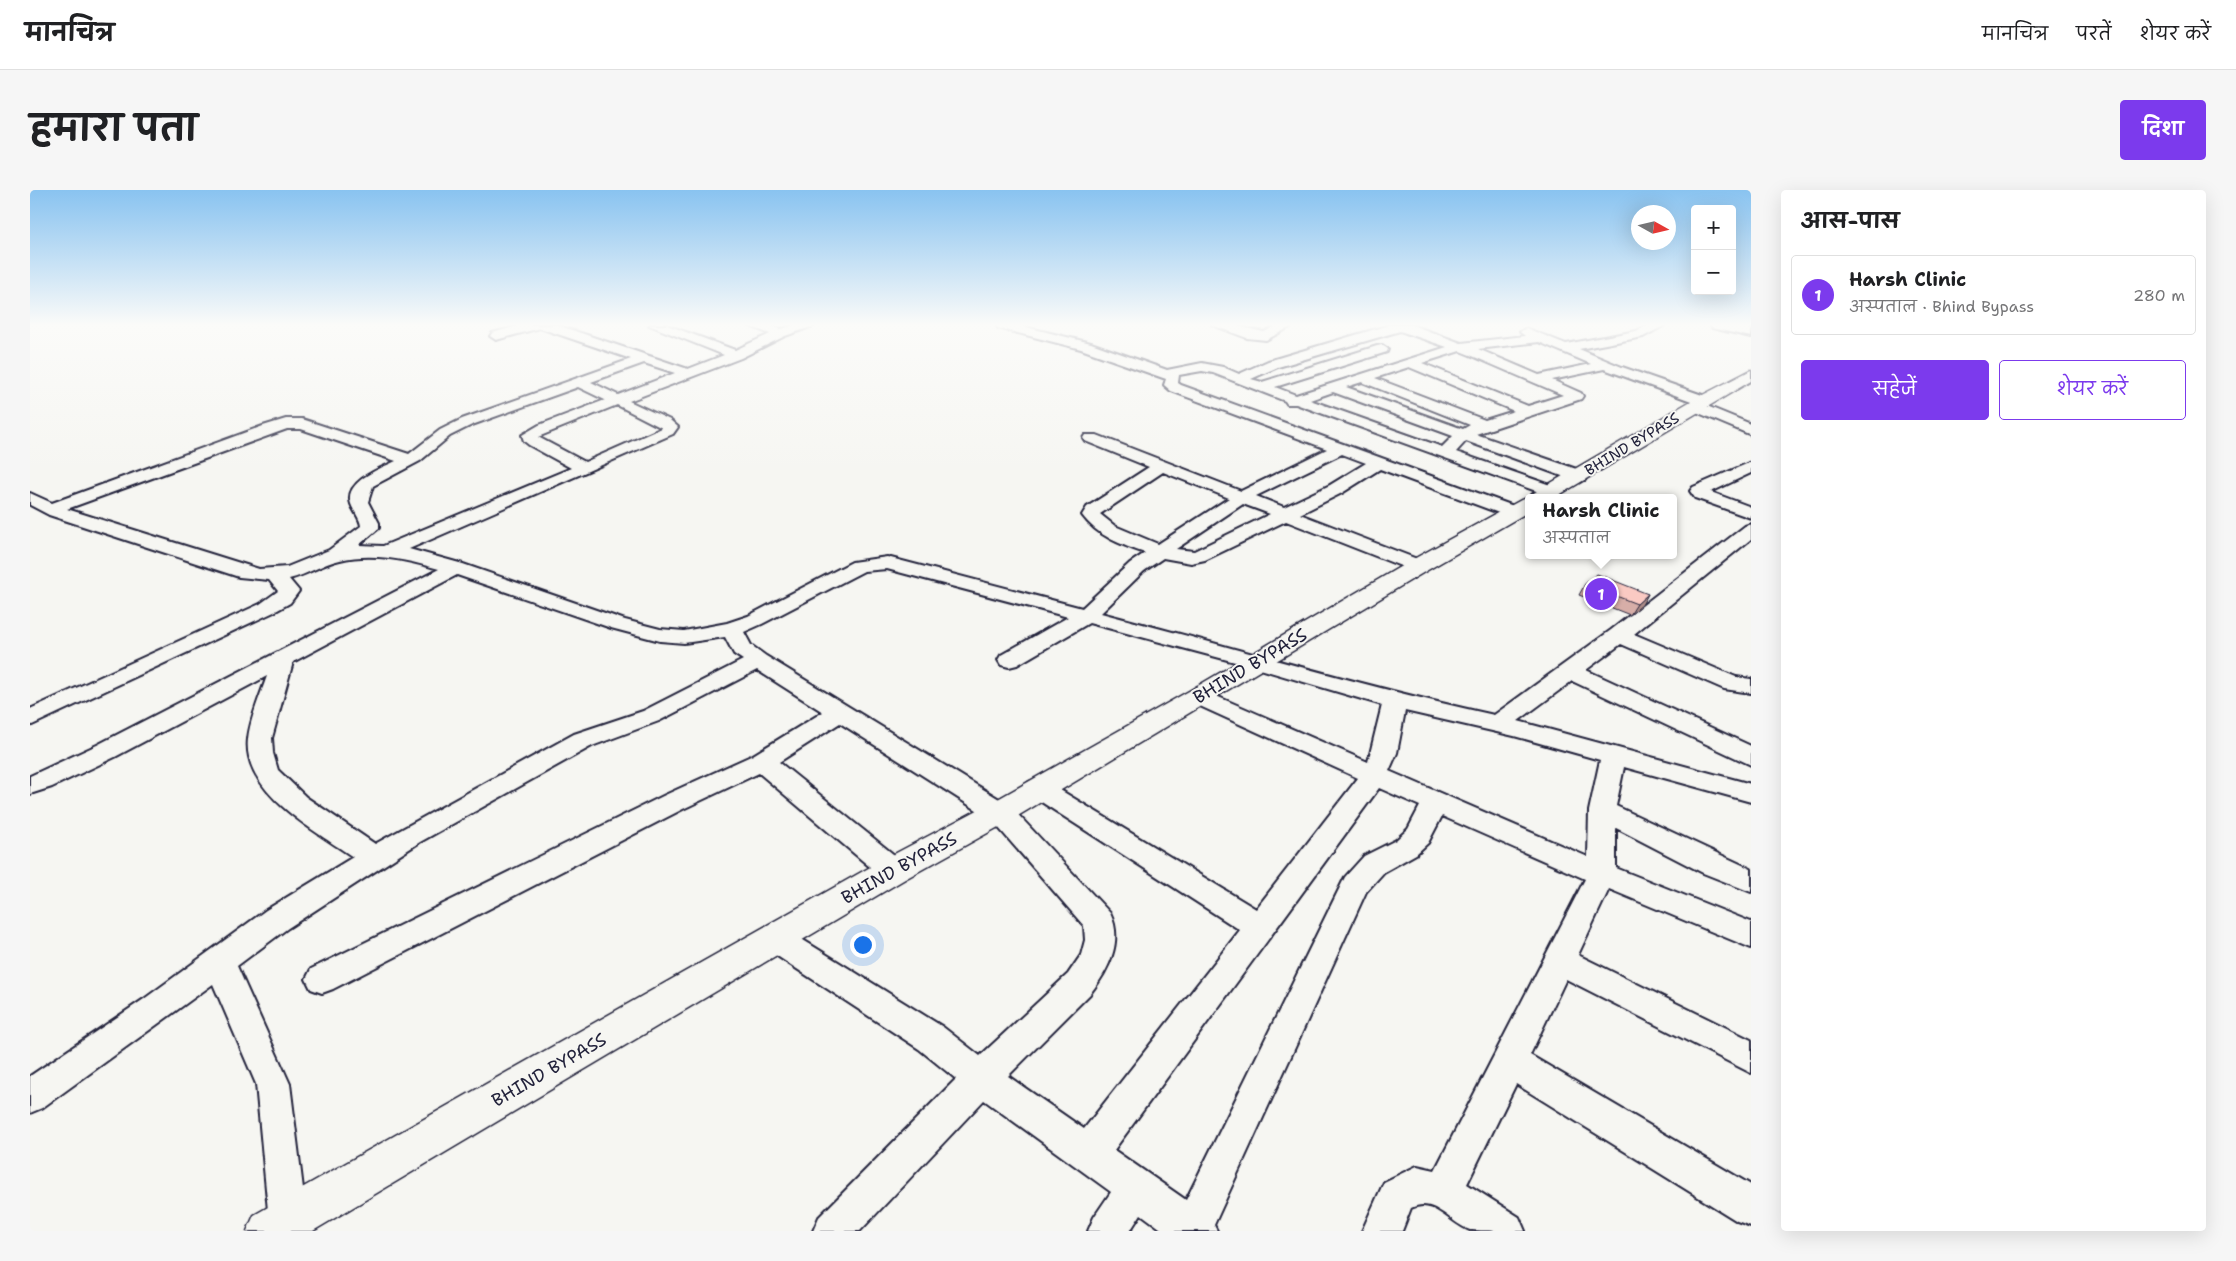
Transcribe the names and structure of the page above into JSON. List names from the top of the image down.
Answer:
{
  "streets": {
    "street": ["BHIND BYPASS"]
  },
  "north": "right",
  "page": {
    "header": "मानचित्र",
    "nav": ["मानचित्र", "परतें", "शेयर करें"],
    "title": "हमारा पता",
    "buttons": [
      "दिशा",
      ["सहेजें", "शेयर करें"]
    ],
    "heading": "आस-पास",
    "map_buttons": ["+", "−"],
    "list": [
      {
        "mark": "1",
        "name": "Harsh Clinic",
        "note": "अस्पताल · Bhind Bypass",
        "value": "280 m"
      }
    ],
    "popup": ["Harsh Clinic", "अस्पताल"],
    "pins": "1"
  }
}
